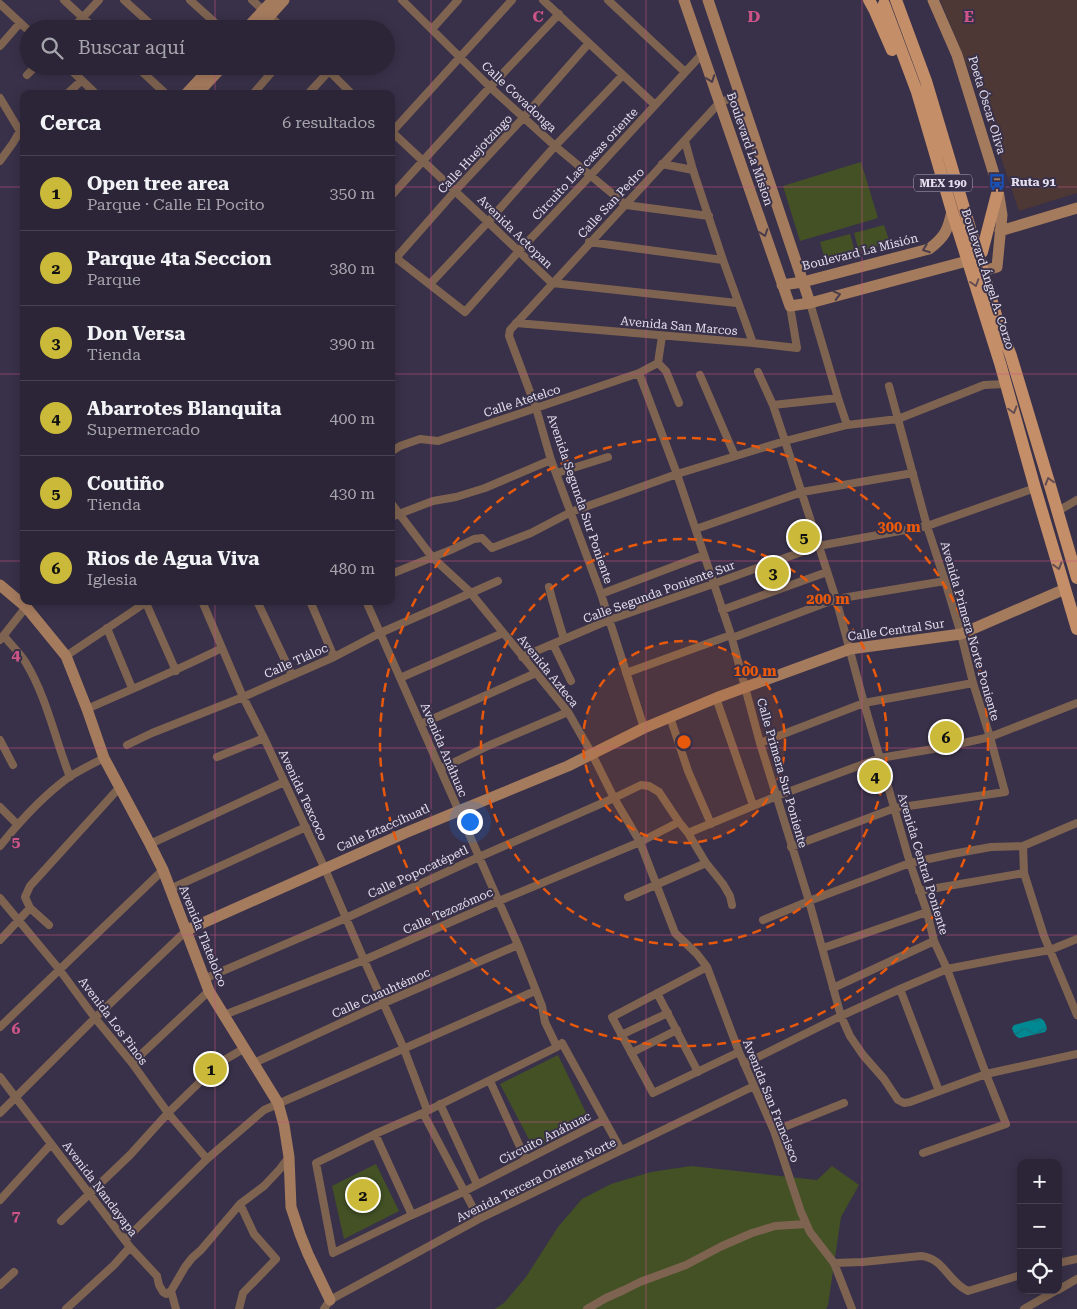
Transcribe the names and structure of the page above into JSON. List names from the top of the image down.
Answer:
{
  "streets": {
    "main road": ["MEX 190", "Boulevard Ángel A. Corzo"],
    "street": [
      "Calle Covadonga",
      "Poeta Óscar Oliva",
      "Boulevard La Mision",
      "Calle Huejotzingo",
      "Circuito Las casas oriente",
      "Calle San Pedro",
      "Avenida Actopan",
      "Boulevard La Misión",
      "Avenida San Marcos",
      "Calle Atetelco",
      "Avenida Segunda Sur Poniente",
      "Calle Segunda Poniente Sur",
      "Calle Central Sur",
      "Avenida Primera Norte Poniente",
      "Calle Tláloc",
      "Avenida Azteca",
      "Avenida Anáhuac",
      "Calle Primera Sur Poniente",
      "Avenida Texcoco",
      "Calle Iztaccíhuatl",
      "Avenida Central Poniente",
      "Calle Popocatépetl",
      "Calle Tezozómoc",
      "Avenida Tlatelolco",
      "Calle Cuauhtémoc",
      "Avenida Los Pinos",
      "Avenida San Francisco",
      "Circuito Anáhuac",
      "Avenida Tercera Oriente Norte",
      "Avenida Nandayapa"
    ]
  },
  "crossings": [
    ["Calle Covadonga", "Calle Huejotzingo"],
    ["Calle Covadonga", "Circuito Las casas oriente"],
    ["Calle Covadonga", "Calle San Pedro"],
    ["Poeta Óscar Oliva", "MEX 190"],
    ["Poeta Óscar Oliva", "Boulevard Ángel A. Corzo"],
    ["Boulevard La Mision", "Circuito Las casas oriente"],
    ["Boulevard La Mision", "Calle San Pedro"],
    ["Boulevard La Mision", "Boulevard La Misión"],
    ["Boulevard La Mision", "Avenida San Marcos"],
    ["Calle Huejotzingo", "Avenida Actopan"],
    ["Circuito Las casas oriente", "Avenida Actopan"],
    ["MEX 190", "Boulevard Ángel A. Corzo"],
    ["MEX 190", "Calle Segunda Poniente Sur"],
    ["MEX 190", "Calle Central Sur"],
    ["Calle San Pedro", "Avenida Actopan"],
    ["Calle San Pedro", "Avenida San Marcos"],
    ["Calle San Pedro", "Avenida Segunda Sur Poniente"],
    ["Boulevard La Misión", "Boulevard Ángel A. Corzo"],
    ["Calle Atetelco", "Avenida Segunda Sur Poniente"],
    ["Calle Atetelco", "Calle Primera Sur Poniente"],
    ["Avenida Segunda Sur Poniente", "Calle Segunda Poniente Sur"],
    ["Avenida Segunda Sur Poniente", "Calle Central Sur"],
    ["Calle Segunda Poniente Sur", "Avenida Primera Norte Poniente"],
    ["Calle Segunda Poniente Sur", "Avenida Azteca"],
    ["Calle Segunda Poniente Sur", "Calle Primera Sur Poniente"],
    ["Calle Segunda Poniente Sur", "Avenida Central Poniente"],
    ["Calle Central Sur", "Avenida Primera Norte Poniente"],
    ["Calle Central Sur", "Avenida Azteca"],
    ["Calle Central Sur", "Calle Primera Sur Poniente"],
    ["Calle Central Sur", "Calle Iztaccíhuatl"],
    ["Calle Central Sur", "Avenida Central Poniente"],
    ["Avenida Primera Norte Poniente", "Avenida Central Poniente"],
    ["Calle Tláloc", "Avenida Azteca"],
    ["Calle Tláloc", "Avenida Anáhuac"],
    ["Calle Tláloc", "Avenida Texcoco"],
    ["Avenida Azteca", "Calle Iztaccíhuatl"],
    ["Avenida Azteca", "Calle Popocatépetl"],
    ["Avenida Azteca", "Calle Tezozómoc"],
    ["Avenida Azteca", "Avenida San Francisco"],
    ["Avenida Anáhuac", "Calle Iztaccíhuatl"],
    ["Avenida Anáhuac", "Calle Popocatépetl"],
    ["Avenida Anáhuac", "Calle Tezozómoc"],
    ["Avenida Anáhuac", "Calle Cuauhtémoc"],
    ["Avenida Anáhuac", "Circuito Anáhuac"],
    ["Avenida Texcoco", "Calle Iztaccíhuatl"],
    ["Avenida Texcoco", "Calle Popocatépetl"],
    ["Avenida Texcoco", "Calle Tezozómoc"],
    ["Avenida Texcoco", "Calle Cuauhtémoc"],
    ["Avenida Texcoco", "Circuito Anáhuac"],
    ["Avenida Texcoco", "Avenida Tercera Oriente Norte"],
    ["Calle Iztaccíhuatl", "Avenida Tlatelolco"],
    ["Calle Popocatépetl", "Calle Tezozómoc"],
    ["Calle Popocatépetl", "Avenida Tlatelolco"],
    ["Calle Tezozómoc", "Avenida Tlatelolco"],
    ["Avenida Tlatelolco", "Calle Cuauhtémoc"],
    ["Avenida Tlatelolco", "Avenida Tercera Oriente Norte"],
    ["Avenida San Francisco", "Avenida Tercera Oriente Norte"]
  ],
  "places": {
    "bus stop": ["Ruta 91"]
  },
  "page": {
    "search": "Buscar aquí",
    "heading": ["Cerca", "6 resultados"],
    "list": [
      {
        "mark": "1",
        "name": "Open tree area",
        "note": "Parque · Calle El Pocito",
        "value": "350 m"
      },
      {
        "mark": "2",
        "name": "Parque 4ta Seccion",
        "note": "Parque",
        "value": "380 m"
      },
      {
        "mark": "3",
        "name": "Don Versa",
        "note": "Tienda",
        "value": "390 m"
      },
      {
        "mark": "4",
        "name": "Abarrotes Blanquita",
        "note": "Supermercado",
        "value": "400 m"
      },
      {
        "mark": "5",
        "name": "Coutiño",
        "note": "Tienda",
        "value": "430 m"
      },
      {
        "mark": "6",
        "name": "Rios de Agua Viva",
        "note": "Iglesia",
        "value": "480 m"
      }
    ],
    "pins": [
      "5",
      "3",
      "6",
      "4",
      "1",
      "2"
    ],
    "map_buttons": ["+", "−"]
  },
  "grid": {
    "columns": ["C", "D", "E"],
    "rows": [
      "4",
      "5",
      "6",
      "7"
    ]
  },
  "rings": ["300 m", "200 m", "100 m"]
}
